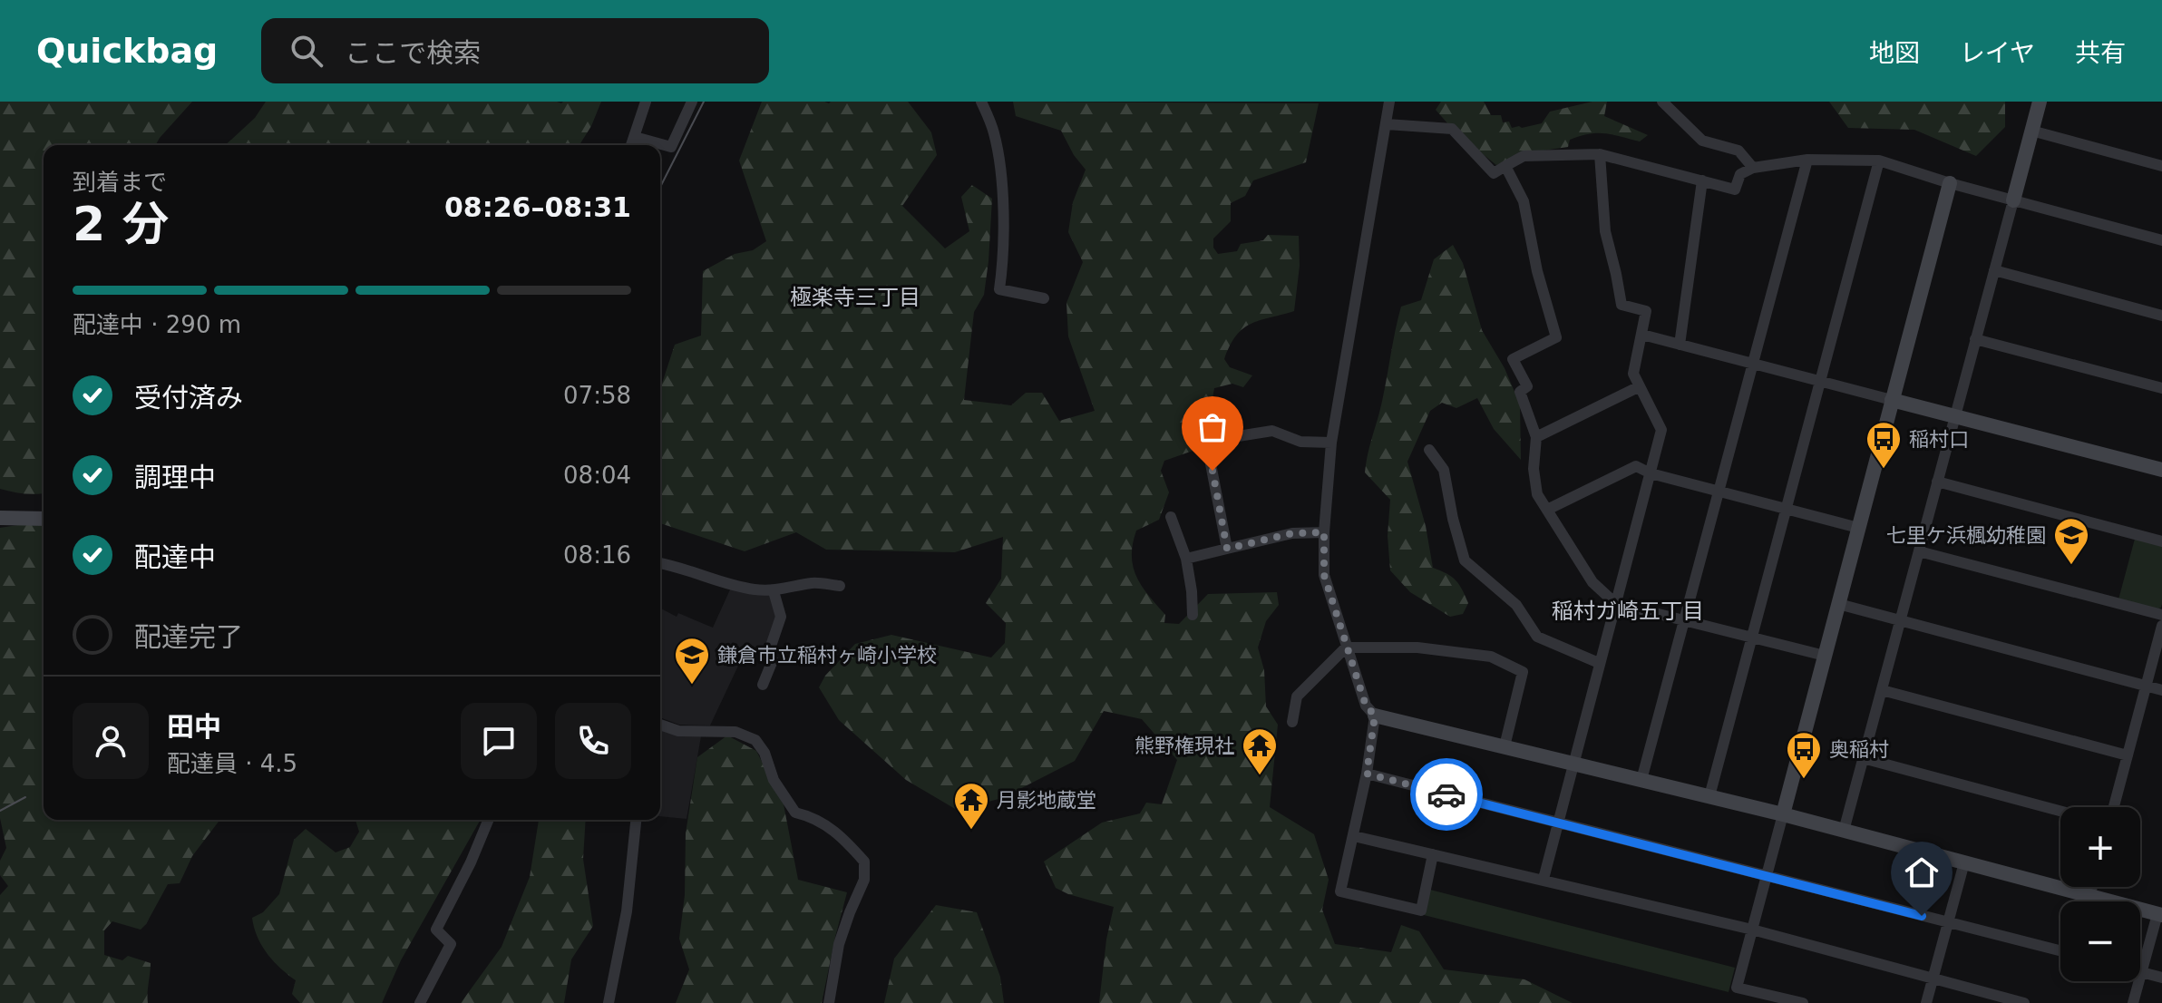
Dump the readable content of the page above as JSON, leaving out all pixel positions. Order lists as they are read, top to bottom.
{
  "districts": ["極楽寺三丁目", "稲村ガ崎五丁目"],
  "places": {
    "bus stop": ["稲村口", "奥稲村"],
    "school or university": ["七里ケ浜楓幼稚園", "鎌倉市立稲村ヶ崎小学校"],
    "temple": ["熊野権現社", "月影地蔵堂"]
  },
  "page": {
    "header": "Quickbag",
    "search": "ここで検索",
    "nav": ["地図", "レイヤ", "共有"],
    "heading": ["2 分", "到着まで", "08:26–08:31"],
    "panel": ["田中", "配達員 · 4.5"],
    "bar": "配達中 · 290 m",
    "list": [
      ["受付済み", "07:58"],
      ["調理中", "08:04"],
      ["配達中", "08:16"],
      "配達完了"
    ],
    "map_buttons": ["+", "−"]
  }
}
